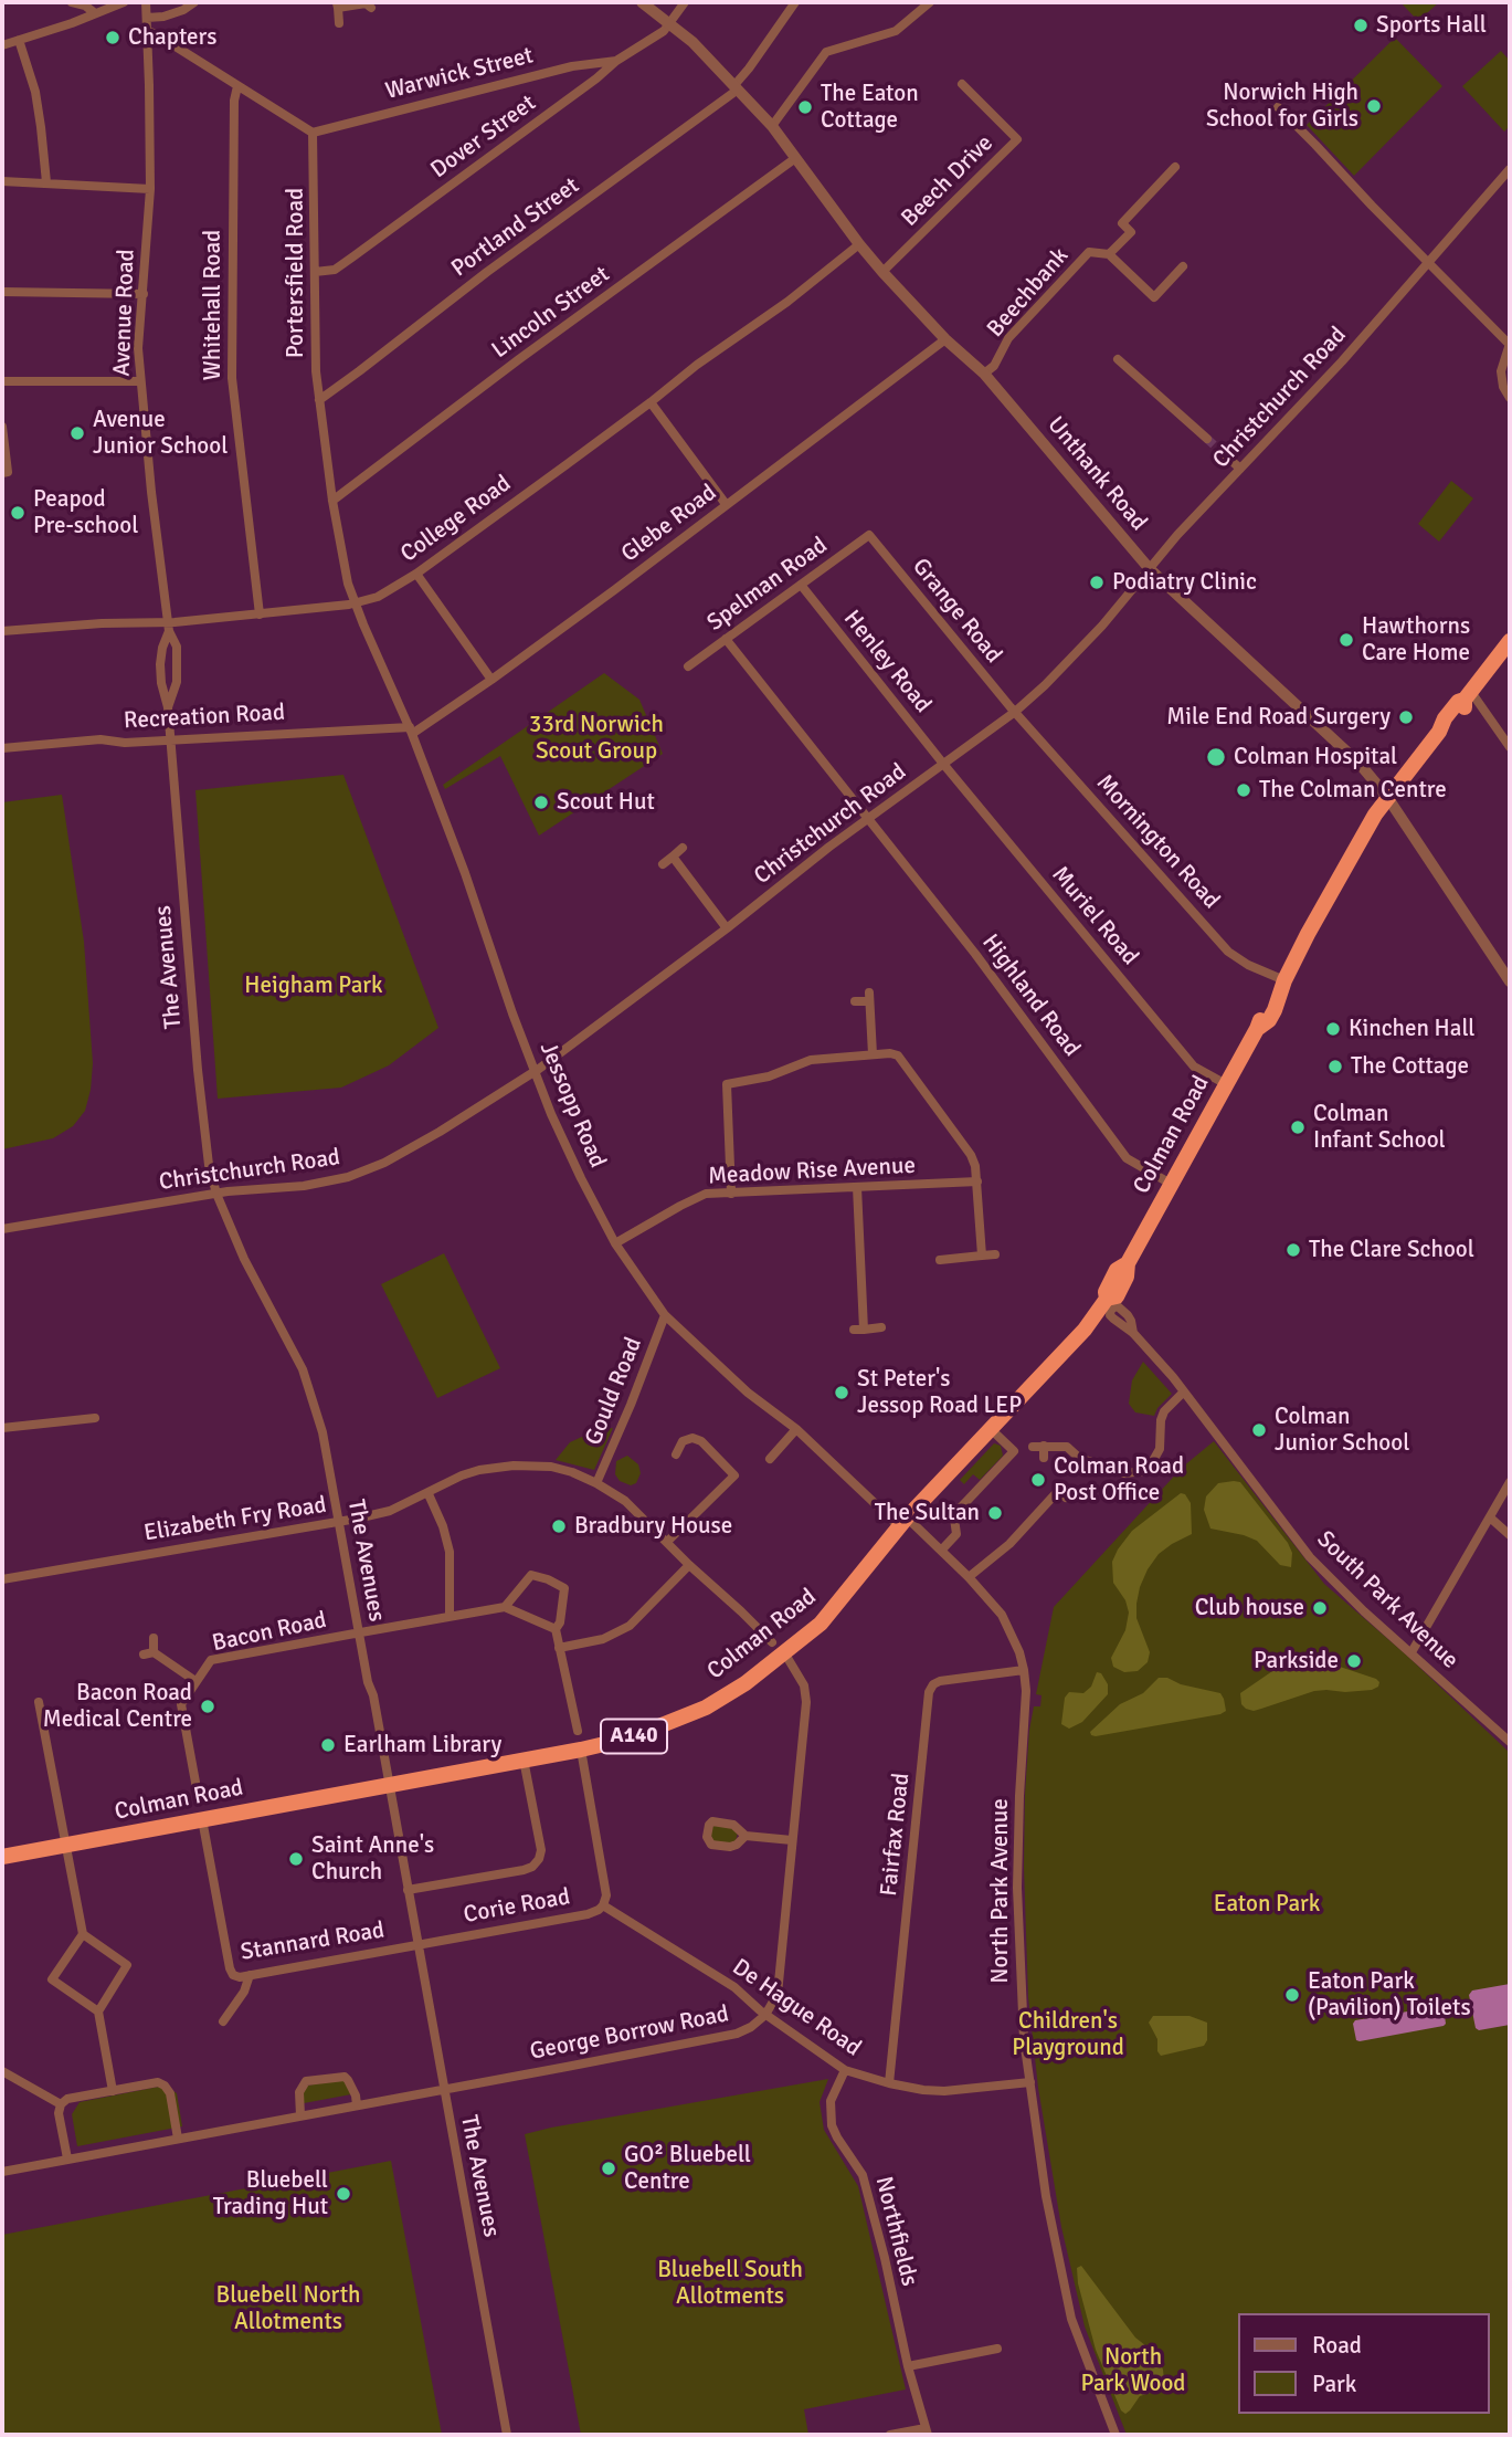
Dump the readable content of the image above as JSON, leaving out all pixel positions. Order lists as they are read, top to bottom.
{
  "streets": {
    "highway": ["Colman Road", "A140"],
    "street": [
      "Warwick Street",
      "Dover Street",
      "Beech Drive",
      "Portland Street",
      "Portersfield Road",
      "Beechbank",
      "Whitehall Road",
      "Avenue Road",
      "Lincoln Street",
      "Christchurch Road",
      "Unthank Road",
      "College Road",
      "Glebe Road",
      "Spelman Road",
      "Grange Road",
      "Henley Road",
      "Recreation Road",
      "Mornington Road",
      "Muriel Road",
      "The Avenues",
      "Highland Road",
      "Jessopp Road",
      "Meadow Rise Avenue",
      "Gould Road",
      "Elizabeth Fry Road",
      "South Park Avenue",
      "Bacon Road",
      "Fairfax Road",
      "North Park Avenue",
      "Corie Road",
      "Stannard Road",
      "De Hague Road",
      "George Borrow Road",
      "Northfields"
    ]
  },
  "crossings": [
    ["Warwick Street", "Dover Street"],
    ["Warwick Street", "Portersfield Road"],
    ["Dover Street", "Portersfield Road"],
    ["Dover Street", "Unthank Road"],
    ["Beech Drive", "Unthank Road"],
    ["Portland Street", "Portersfield Road"],
    ["Portland Street", "Unthank Road"],
    ["Portersfield Road", "Lincoln Street"],
    ["Portersfield Road", "College Road"],
    ["Portersfield Road", "Jessopp Road"],
    ["Beechbank", "Unthank Road"],
    ["Whitehall Road", "College Road"],
    ["Avenue Road", "College Road"],
    ["Avenue Road", "The Avenues"],
    ["Lincoln Street", "Unthank Road"],
    ["Christchurch Road", "Unthank Road"],
    ["Christchurch Road", "Grange Road"],
    ["Christchurch Road", "Henley Road"],
    ["Christchurch Road", "Mornington Road"],
    ["Christchurch Road", "Muriel Road"],
    ["Christchurch Road", "The Avenues"],
    ["Christchurch Road", "Highland Road"],
    ["Christchurch Road", "Jessopp Road"],
    ["Unthank Road", "College Road"],
    ["Unthank Road", "Glebe Road"],
    ["Unthank Road", "Colman Road"],
    ["Unthank Road", "A140"],
    ["College Road", "The Avenues"],
    ["College Road", "Jessopp Road"],
    ["Glebe Road", "Recreation Road"],
    ["Glebe Road", "Jessopp Road"],
    ["Spelman Road", "Grange Road"],
    ["Spelman Road", "Henley Road"],
    ["Spelman Road", "Highland Road"],
    ["Grange Road", "Mornington Road"],
    ["Henley Road", "Muriel Road"],
    ["Recreation Road", "The Avenues"],
    ["Recreation Road", "Jessopp Road"],
    ["Mornington Road", "Colman Road"],
    ["Muriel Road", "Colman Road"],
    ["The Avenues", "Colman Road"],
    ["The Avenues", "Elizabeth Fry Road"],
    ["The Avenues", "Bacon Road"],
    ["The Avenues", "Corie Road"],
    ["The Avenues", "Stannard Road"],
    ["The Avenues", "George Borrow Road"],
    ["Highland Road", "Colman Road"],
    ["Jessopp Road", "Colman Road"],
    ["Jessopp Road", "Meadow Rise Avenue"],
    ["Jessopp Road", "Gould Road"],
    ["Jessopp Road", "North Park Avenue"],
    ["Colman Road", "Elizabeth Fry Road"],
    ["Colman Road", "South Park Avenue"],
    ["Colman Road", "A140"],
    ["Colman Road", "North Park Avenue"],
    ["Colman Road", "Corie Road"],
    ["Colman Road", "Stannard Road"],
    ["Gould Road", "Elizabeth Fry Road"],
    ["Fairfax Road", "North Park Avenue"],
    ["Fairfax Road", "De Hague Road"],
    ["North Park Avenue", "De Hague Road"],
    ["Corie Road", "Stannard Road"],
    ["Corie Road", "De Hague Road"],
    ["De Hague Road", "George Borrow Road"],
    ["De Hague Road", "Northfields"]
  ],
  "parks": [
    "33rd Norwich Scout Group",
    "Heigham Park",
    "Eaton Park",
    "Children's Playground",
    "Bluebell South Allotments",
    "Bluebell North Allotments",
    "North Park Wood"
  ],
  "places": [
    "Sports Hall",
    "Chapters",
    "Norwich High School for Girls",
    "The Eaton Cottage",
    "Avenue Junior School",
    "Peapod Pre-school",
    "Podiatry Clinic",
    "Hawthorns Care Home",
    "Mile End Road Surgery",
    "Colman Hospital",
    "The Colman Centre",
    "Scout Hut",
    "Kinchen Hall",
    "The Cottage",
    "Colman Infant School",
    "The Clare School",
    "St Peter's Jessop Road LEP",
    "Colman Junior School",
    "Colman Road Post Office",
    "The Sultan",
    "Bradbury House",
    "Club house",
    "Parkside",
    "Bacon Road Medical Centre",
    "Earlham Library",
    "Saint Anne's Church",
    "Eaton Park (Pavilion) Toilets",
    "GO² Bluebell Centre",
    "Bluebell Trading Hut"
  ],
  "legend": ["Road", "Park"]
}
